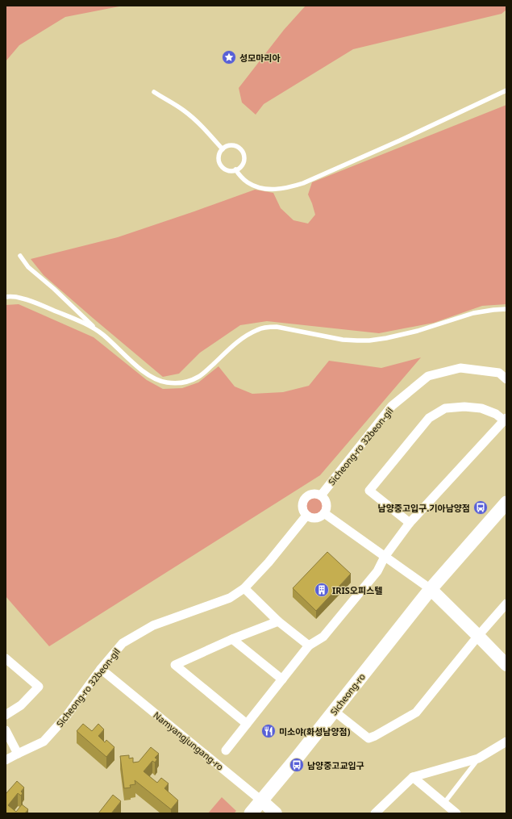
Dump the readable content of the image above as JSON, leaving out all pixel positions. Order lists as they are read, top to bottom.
{
  "streets": {
    "main road": ["Sicheong-ro"],
    "street": ["Sicheong-ro 32beon-gil", "Namyangjungang-ro"]
  },
  "crossings": [
    ["Sicheong-ro 32beon-gil", "Namyangjungang-ro"],
    ["Sicheong-ro", "Namyangjungang-ro"]
  ],
  "places": {
    "place": ["성모마리아"],
    "bus stop": ["남양중고입구.기아남양점", "남양중고교입구"],
    "building": ["IRIS오피스텔"],
    "restaurant": ["미소야(화성남양점)"]
  }
}
